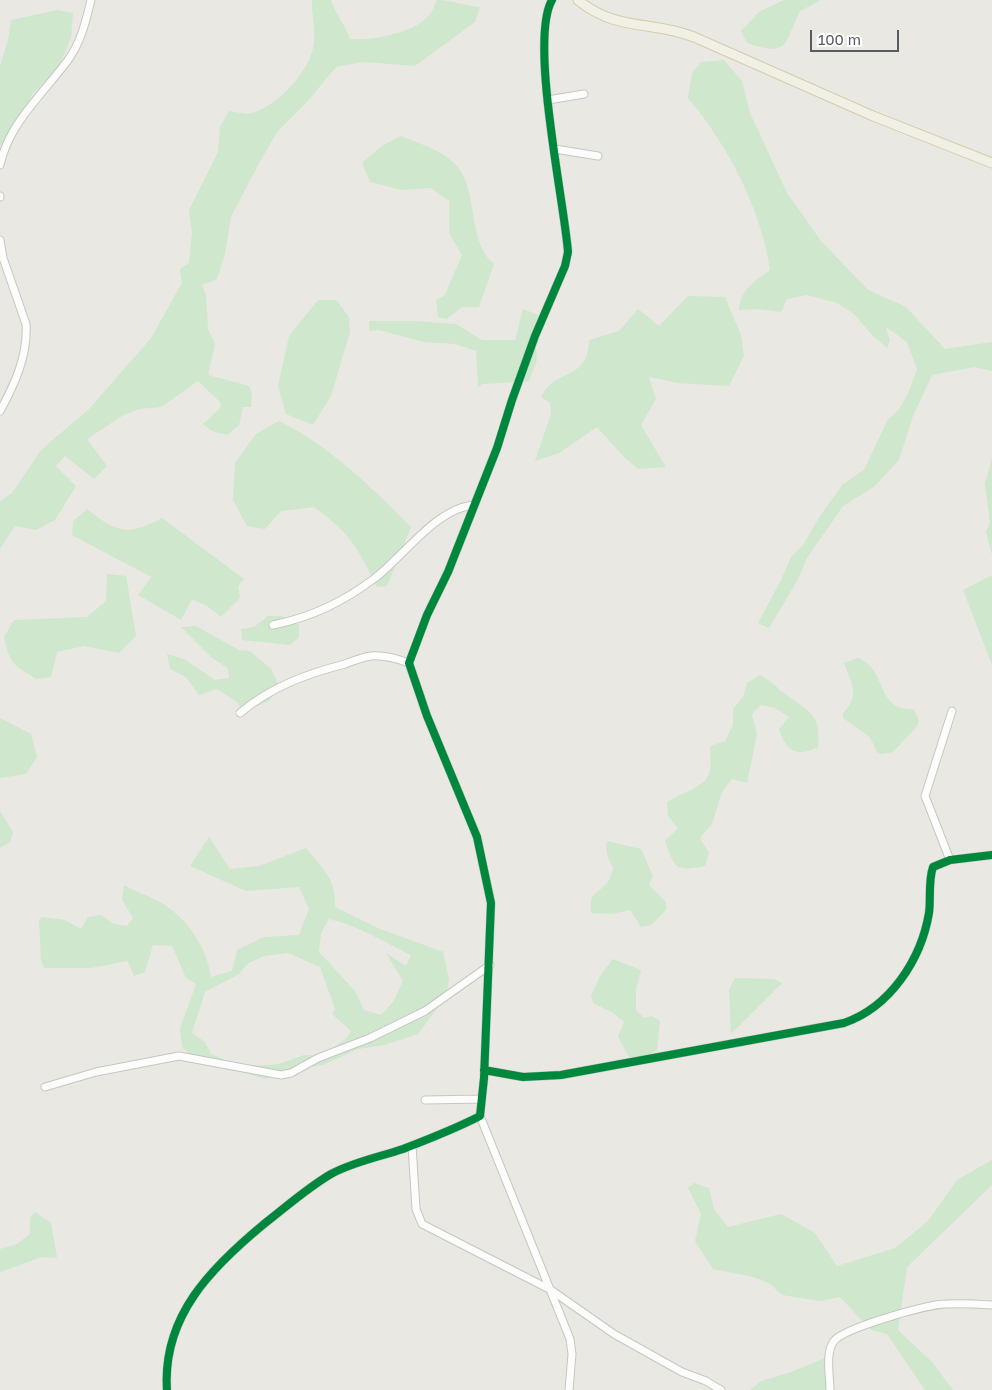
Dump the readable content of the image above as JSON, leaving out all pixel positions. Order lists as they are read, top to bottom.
{
  "scale_bar": "100 m"
}
